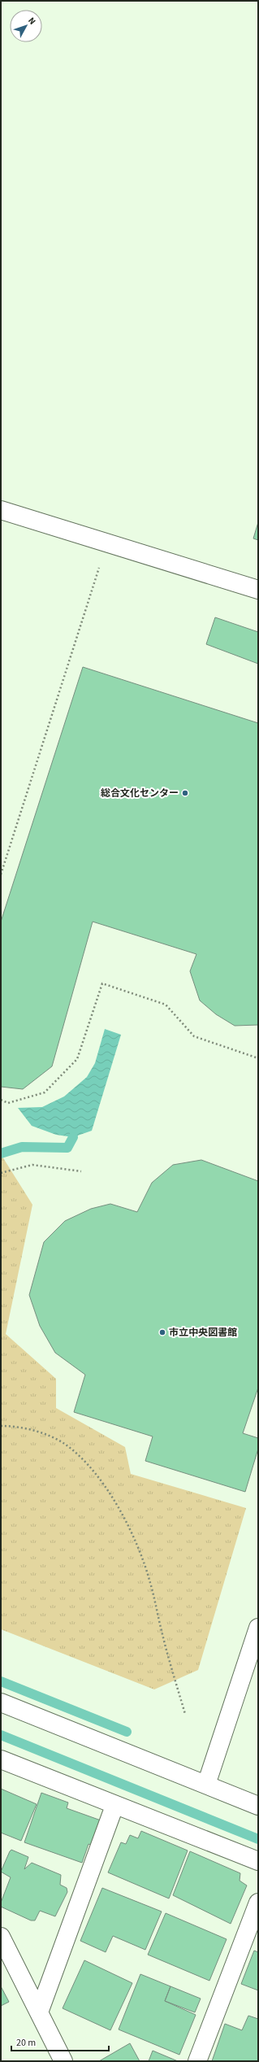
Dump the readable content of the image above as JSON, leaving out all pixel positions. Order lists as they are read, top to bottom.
{
  "places": ["総合文化センター", "市立中央図書館"],
  "scale_bar": "20 m",
  "north": "top right"
}
